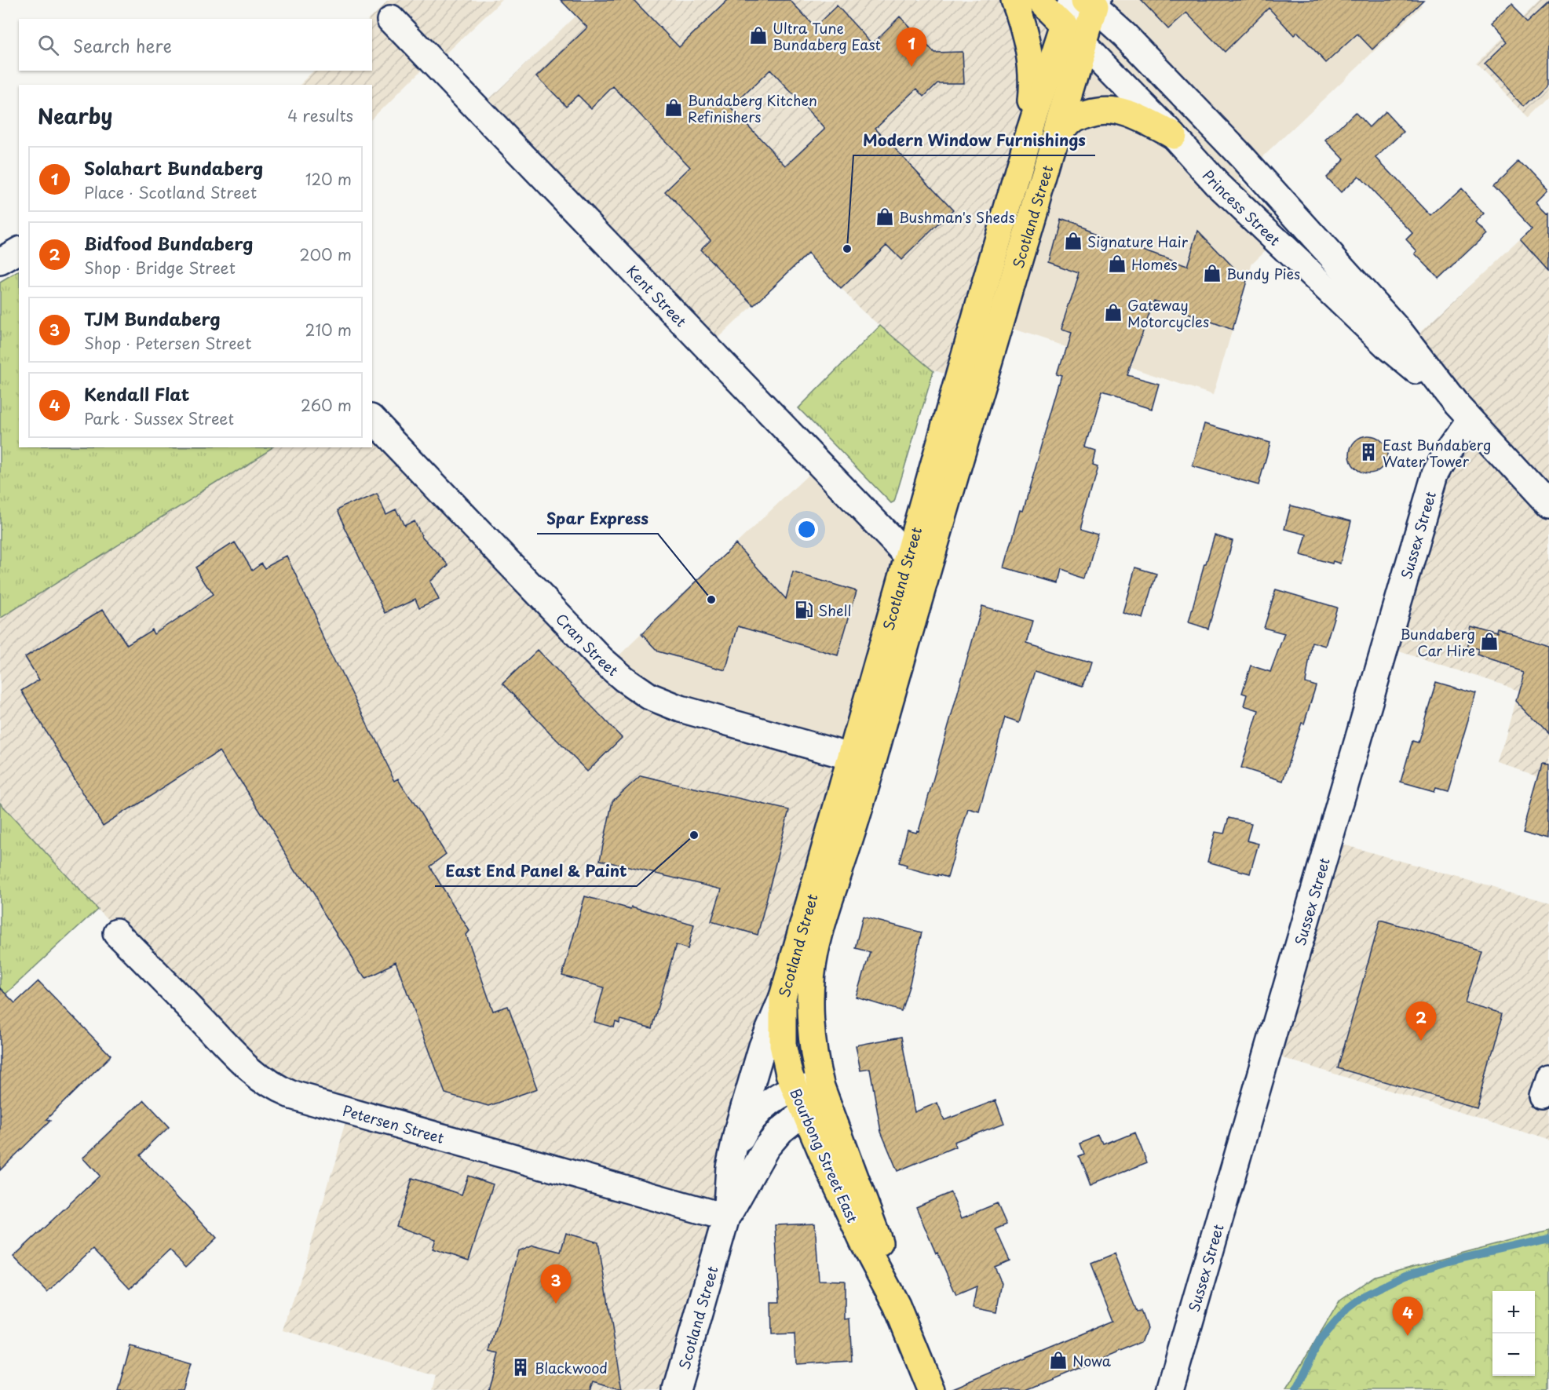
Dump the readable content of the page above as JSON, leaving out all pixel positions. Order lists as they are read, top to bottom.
{
  "streets": {
    "main road": ["Princess Street", "Scotland Street", "Bourbong Street East"],
    "street": [
      "Kent Street",
      "Sussex Street",
      "Cran Street",
      "Petersen Street"
    ]
  },
  "crossings": [
    ["Princess Street", "Scotland Street"],
    ["Princess Street", "Sussex Street"],
    ["Scotland Street", "Kent Street"],
    ["Scotland Street", "Cran Street"],
    ["Scotland Street", "Petersen Street"],
    ["Scotland Street", "Bourbong Street East"]
  ],
  "places": {
    "shop": [
      "Ultra Tune Bundaberg East",
      "Bundaberg Kitchen Refinishers",
      "Bushman's Sheds",
      "Signature Hair",
      "Homes",
      "Bundy Pies",
      "Gateway Motorcycles",
      "Bundaberg Car Hire",
      "Nowa"
    ],
    "other": ["Modern Window Furnishings", "Spar Express", "East End Panel & Paint"],
    "building": ["East Bundaberg Water Tower", "Blackwood"],
    "fuel station": ["Shell"]
  },
  "page": {
    "search": "Search here",
    "pins": [
      "1",
      "2",
      "3",
      "4"
    ],
    "heading": ["Nearby", "4 results"],
    "list": [
      {
        "mark": "1",
        "name": "Solahart Bundaberg",
        "note": "Place · Scotland Street",
        "value": "120 m"
      },
      {
        "mark": "2",
        "name": "Bidfood Bundaberg",
        "note": "Shop · Bridge Street",
        "value": "200 m"
      },
      {
        "mark": "3",
        "name": "TJM Bundaberg",
        "note": "Shop · Petersen Street",
        "value": "210 m"
      },
      {
        "mark": "4",
        "name": "Kendall Flat",
        "note": "Park · Sussex Street",
        "value": "260 m"
      }
    ],
    "map_buttons": ["+", "−"]
  }
}
